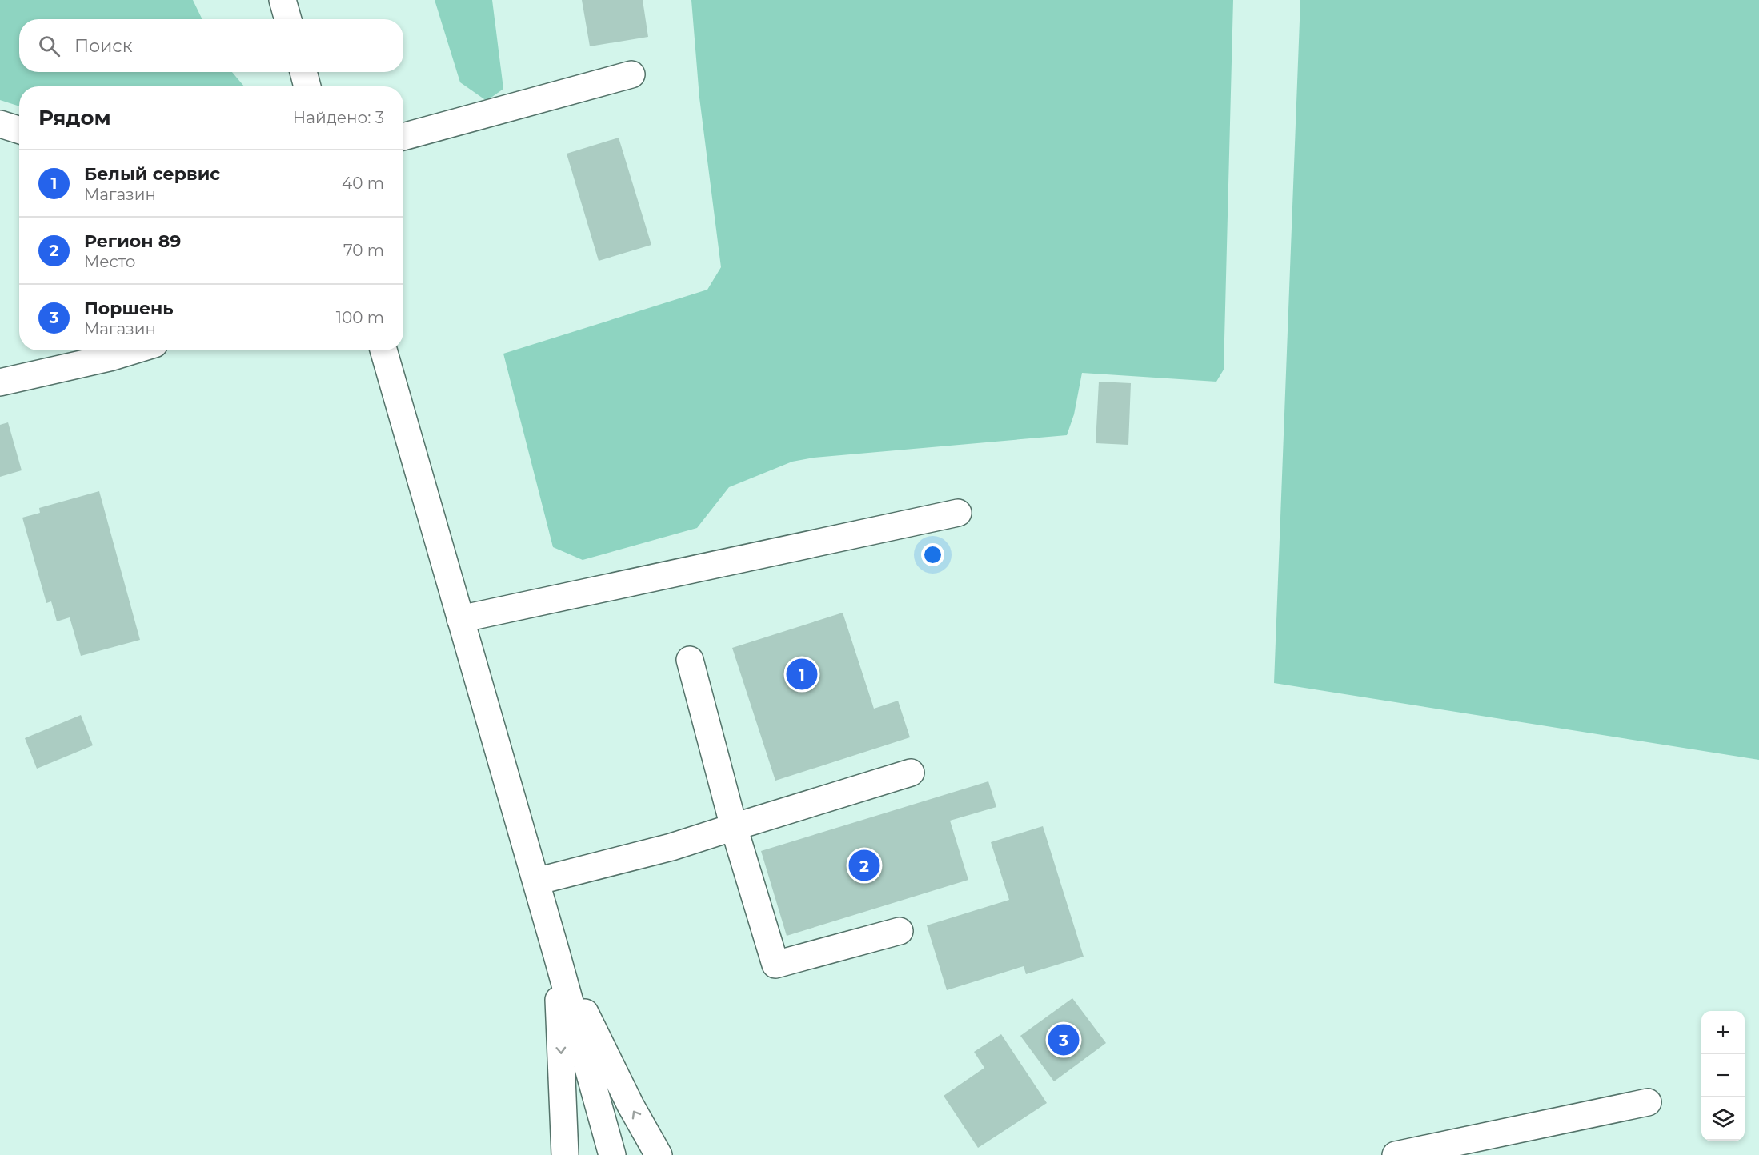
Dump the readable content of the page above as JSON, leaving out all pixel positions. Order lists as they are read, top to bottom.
{
  "page": {
    "search": "Поиск",
    "heading": ["Рядом", "Найдено: 3"],
    "list": [
      {
        "mark": "1",
        "name": "Белый сервис",
        "note": "Магазин",
        "value": "40 m"
      },
      {
        "mark": "2",
        "name": "Регион 89",
        "note": "Место",
        "value": "70 m"
      },
      {
        "mark": "3",
        "name": "Поршень",
        "note": "Магазин",
        "value": "100 m"
      }
    ],
    "pins": ["1", "2", "3"],
    "map_buttons": ["+", "−"]
  }
}
